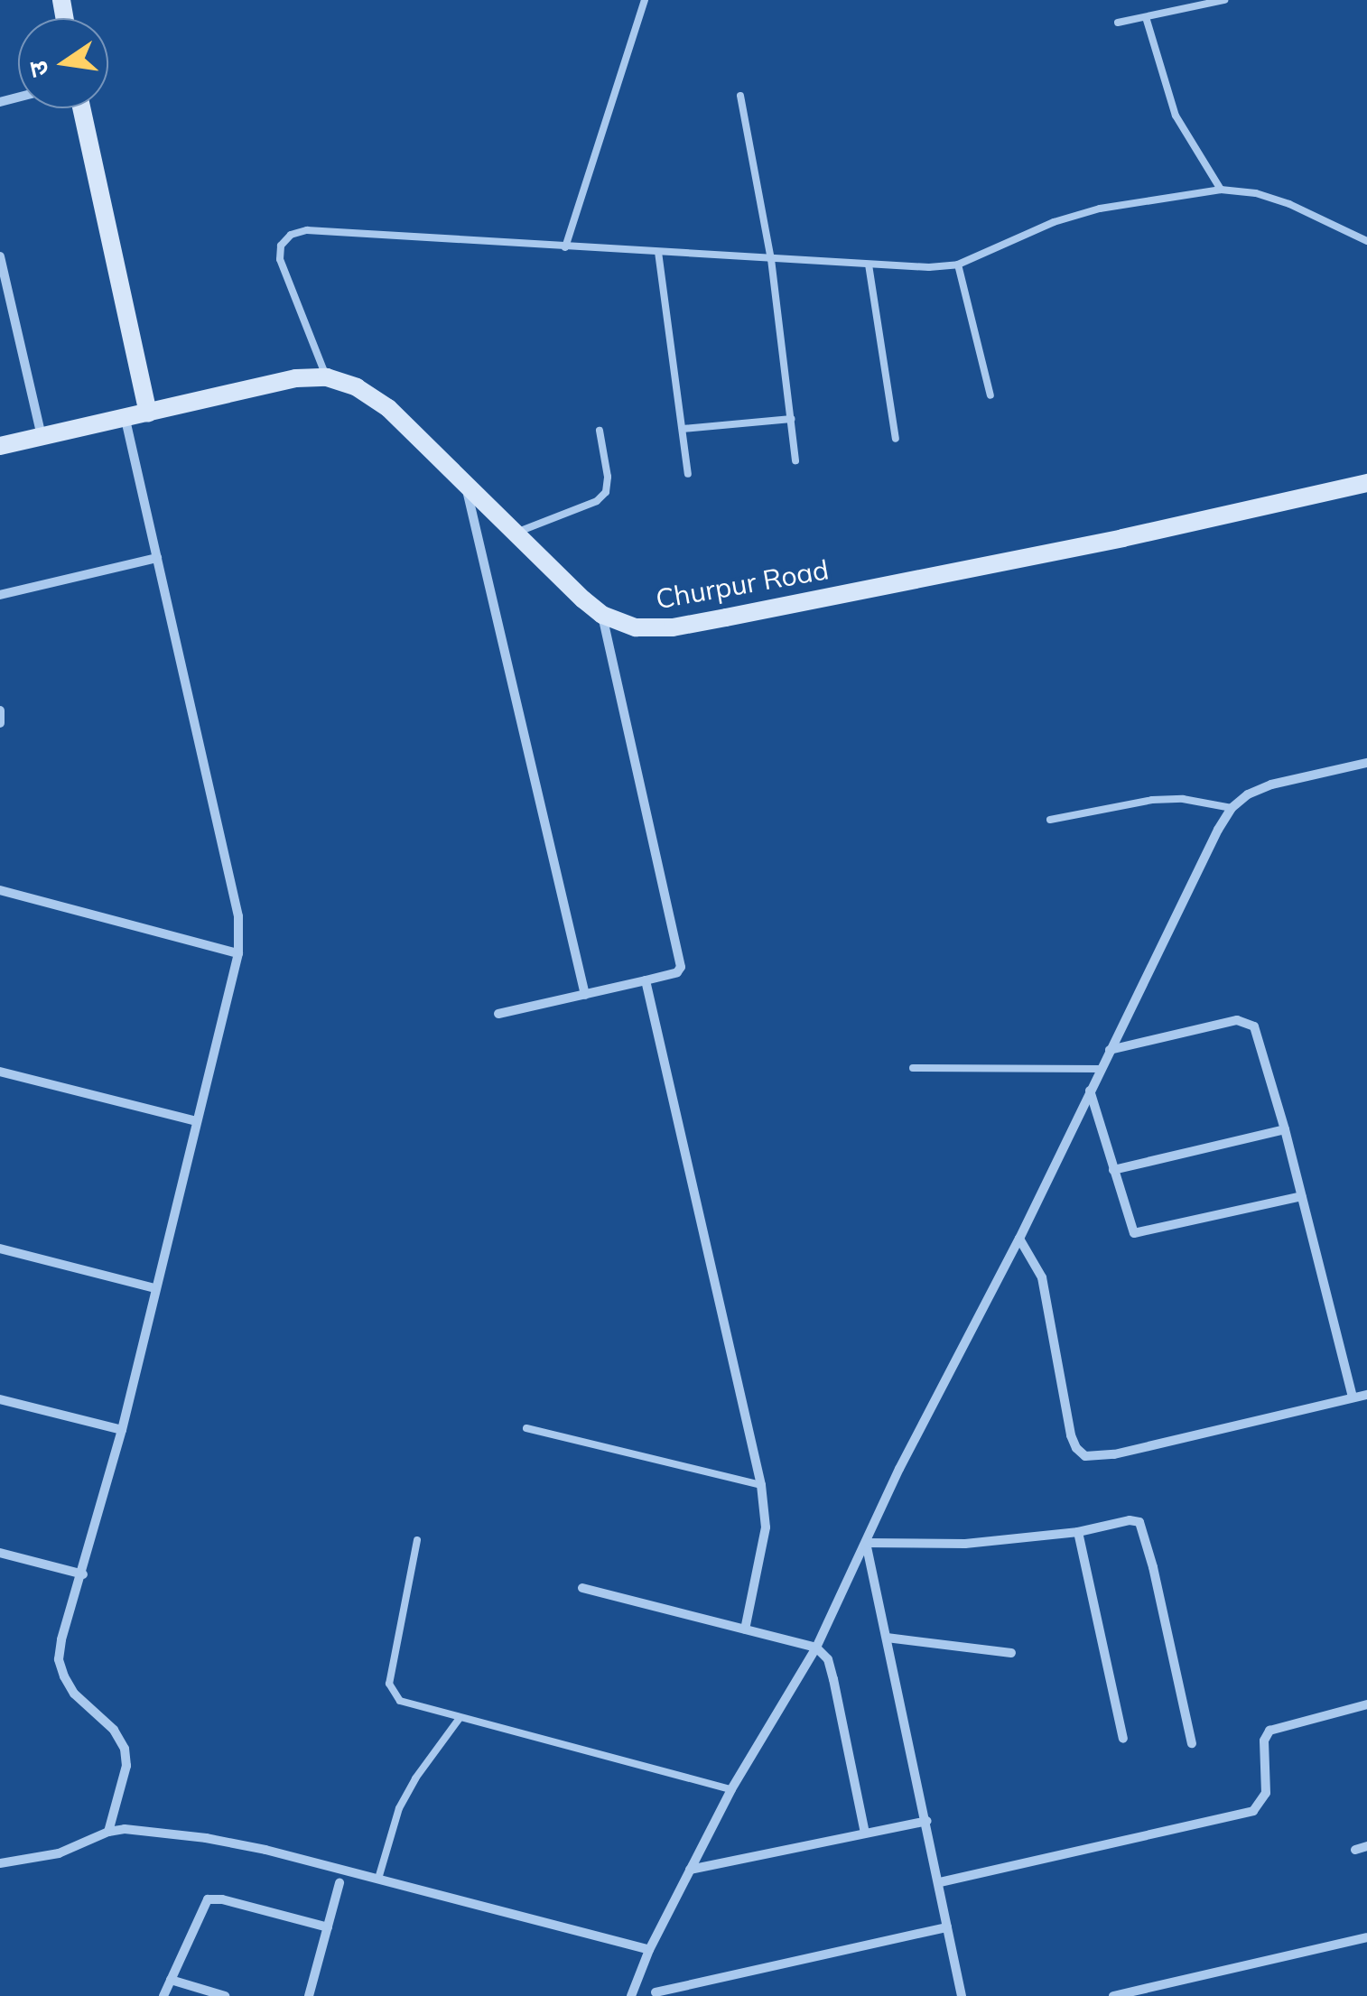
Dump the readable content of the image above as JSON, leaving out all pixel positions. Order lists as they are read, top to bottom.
{
  "streets": {
    "street": ["Churpur Road"]
  },
  "north": "left"
}
